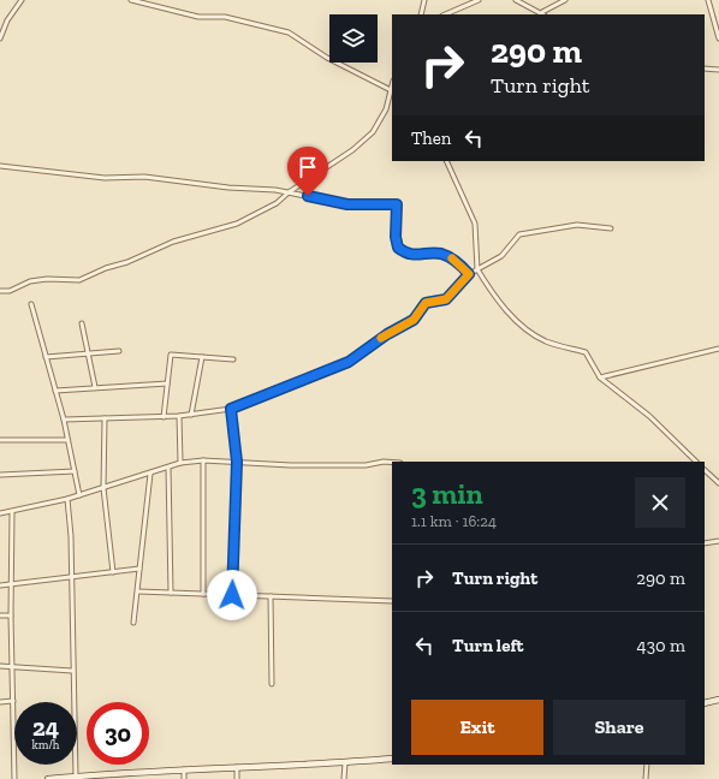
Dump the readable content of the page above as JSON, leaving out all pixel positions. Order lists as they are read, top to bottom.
{
  "page": {
    "turn": ["290 m", "Turn right"],
    "then": "Then",
    "heading": ["3 min", "1.1 km · 16:24"],
    "list": [
      {
        "name": "Turn right",
        "value": "290 m"
      },
      {
        "name": "Turn left",
        "value": "430 m"
      }
    ],
    "buttons": ["Exit", "Share"],
    "speed": "24 km/h",
    "limit": "30"
  }
}
